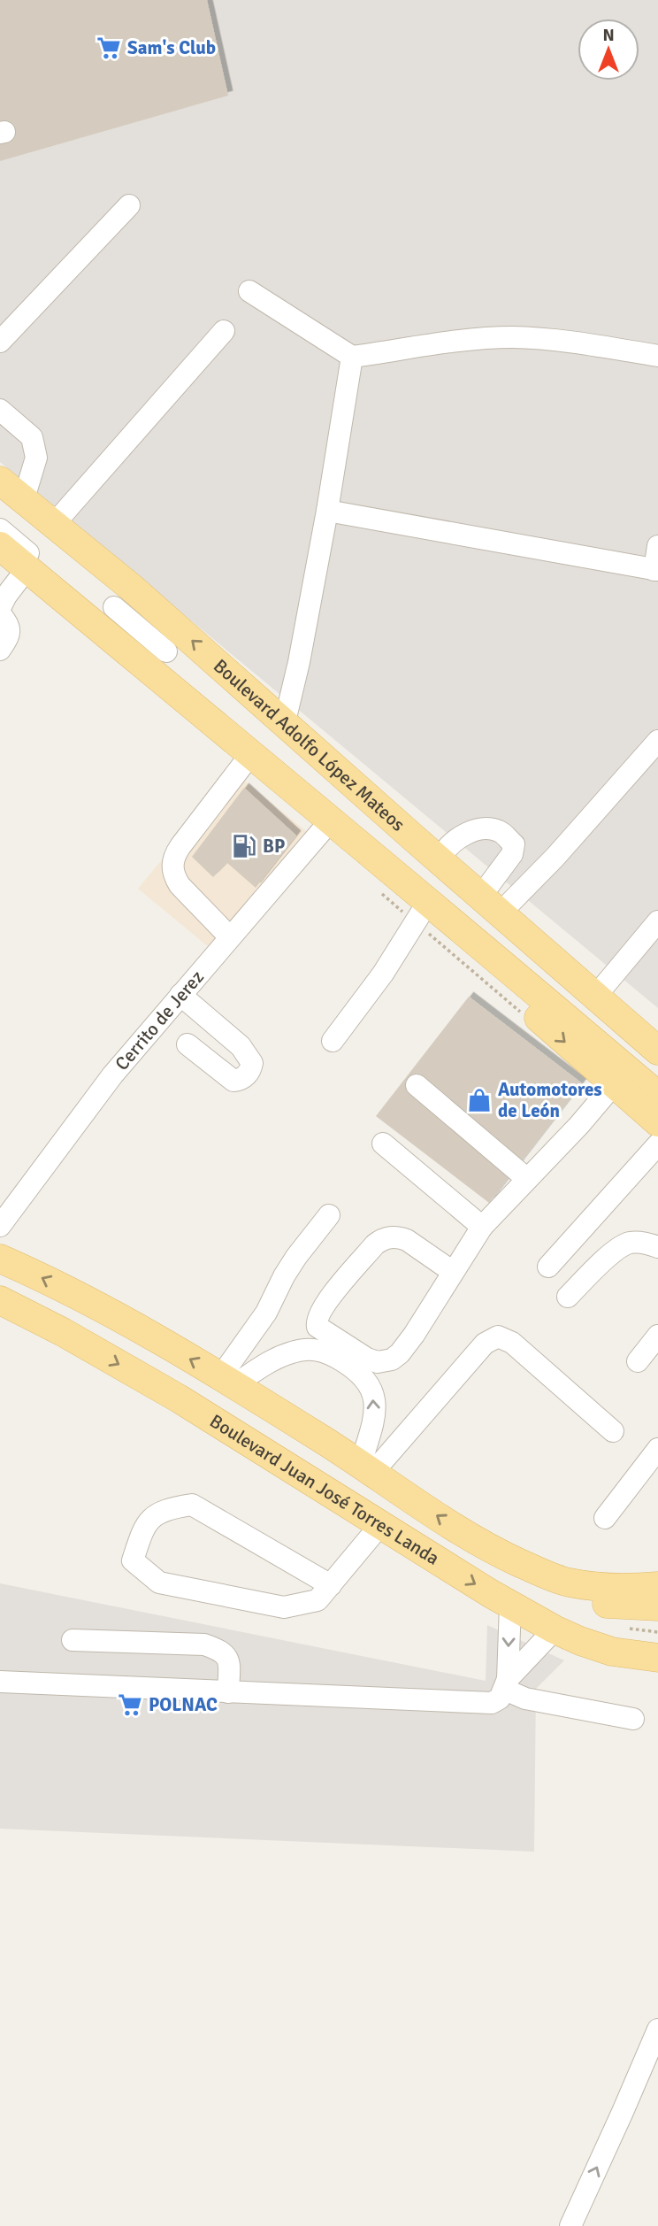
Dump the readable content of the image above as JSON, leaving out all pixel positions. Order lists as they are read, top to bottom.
{
  "streets": {
    "main road": ["Boulevard Adolfo López Mateos", "Boulevard Juan José Torres Landa"],
    "street": ["Cerrito de Jerez"]
  },
  "places": {
    "supermarket": ["Sam's Club", "POLNAC"],
    "fuel station": ["BP"],
    "shop": ["Automotores de León"]
  },
  "north": "top"
}
